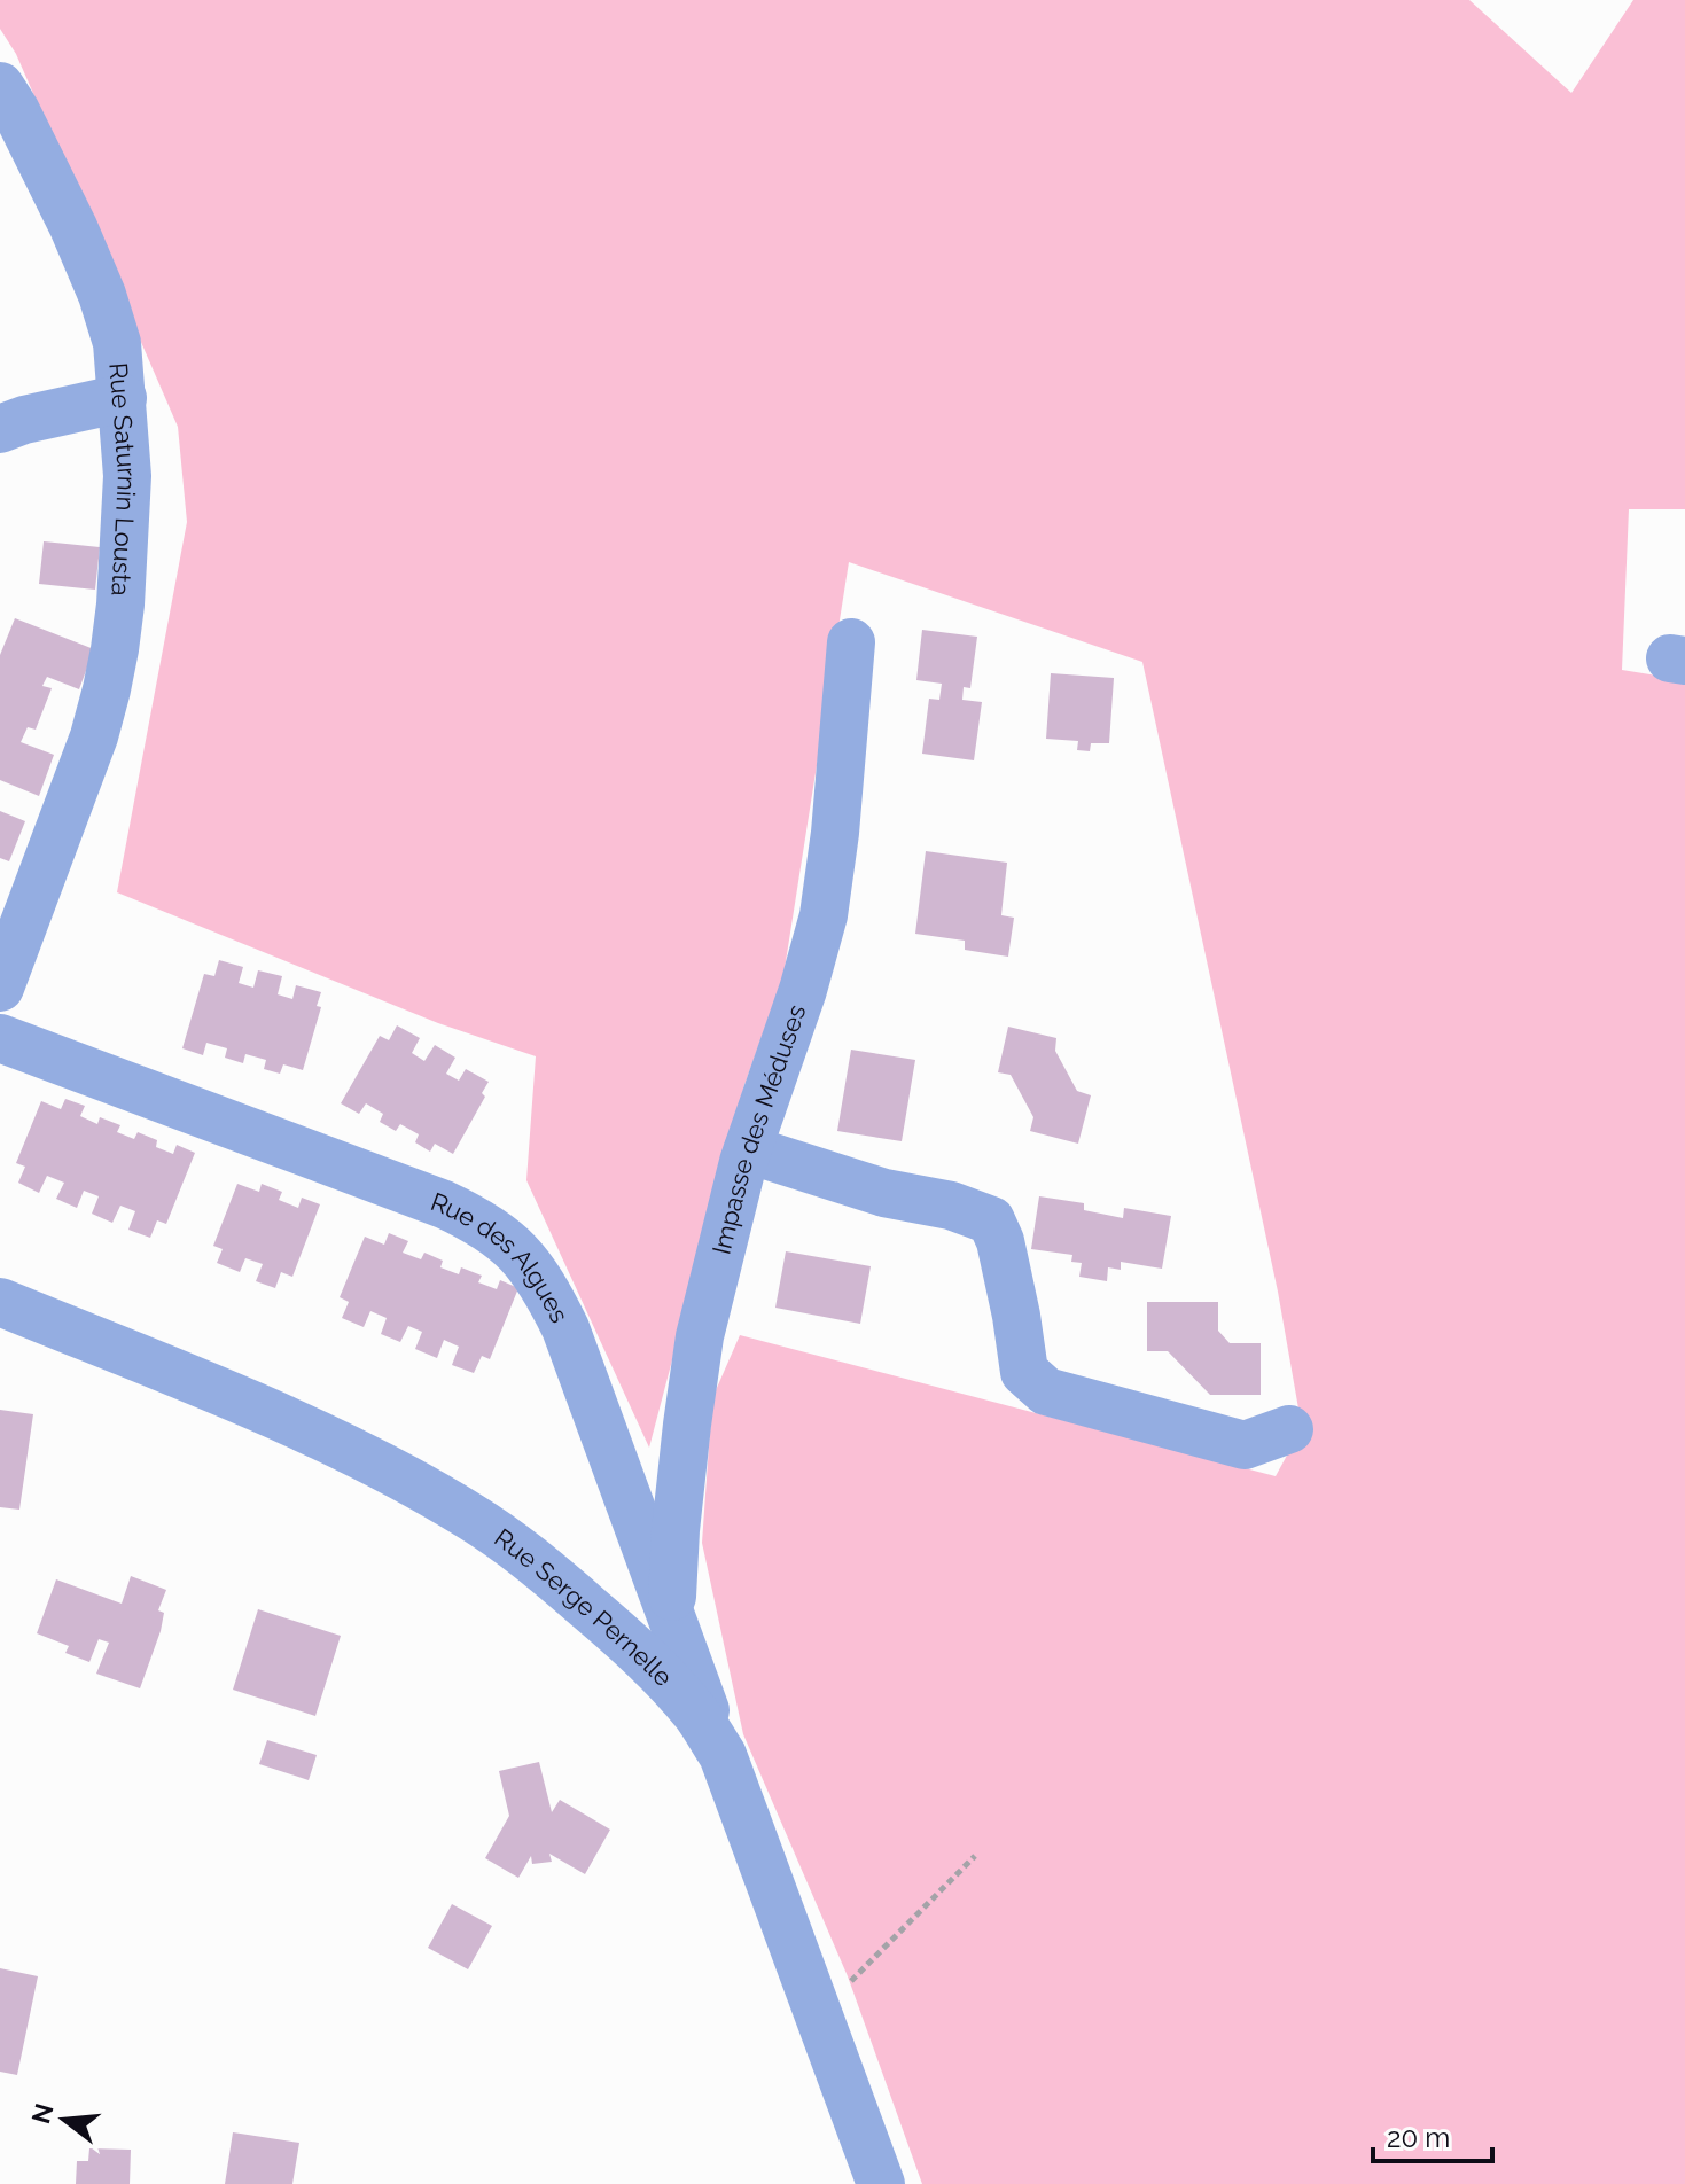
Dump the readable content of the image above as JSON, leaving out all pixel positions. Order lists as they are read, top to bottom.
{
  "streets": {
    "street": [
      "Rue Saturnin Lousta",
      "Impasse des Méduses",
      "Rue des Algues",
      "Rue Serge Pernelle"
    ]
  },
  "crossings": [
    ["Impasse des Méduses", "Rue des Algues"],
    ["Rue des Algues", "Rue Serge Pernelle"]
  ],
  "scale_bar": "20 m",
  "north": "left"
}
